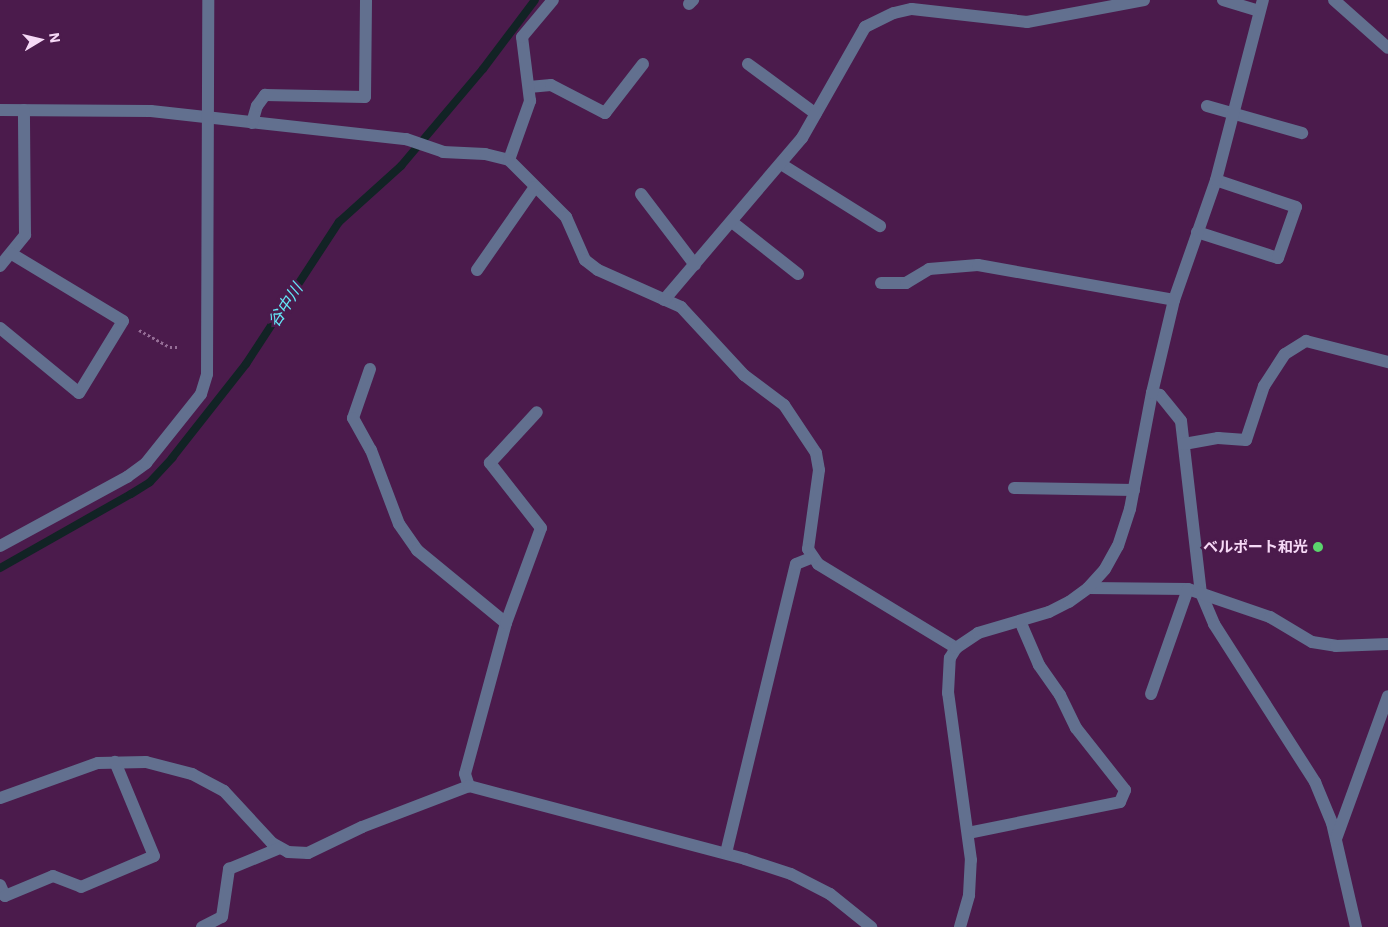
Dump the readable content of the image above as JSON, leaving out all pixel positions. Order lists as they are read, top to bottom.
{
  "water": ["谷中川"],
  "places": ["ベルポート和光"],
  "north": "right"
}
